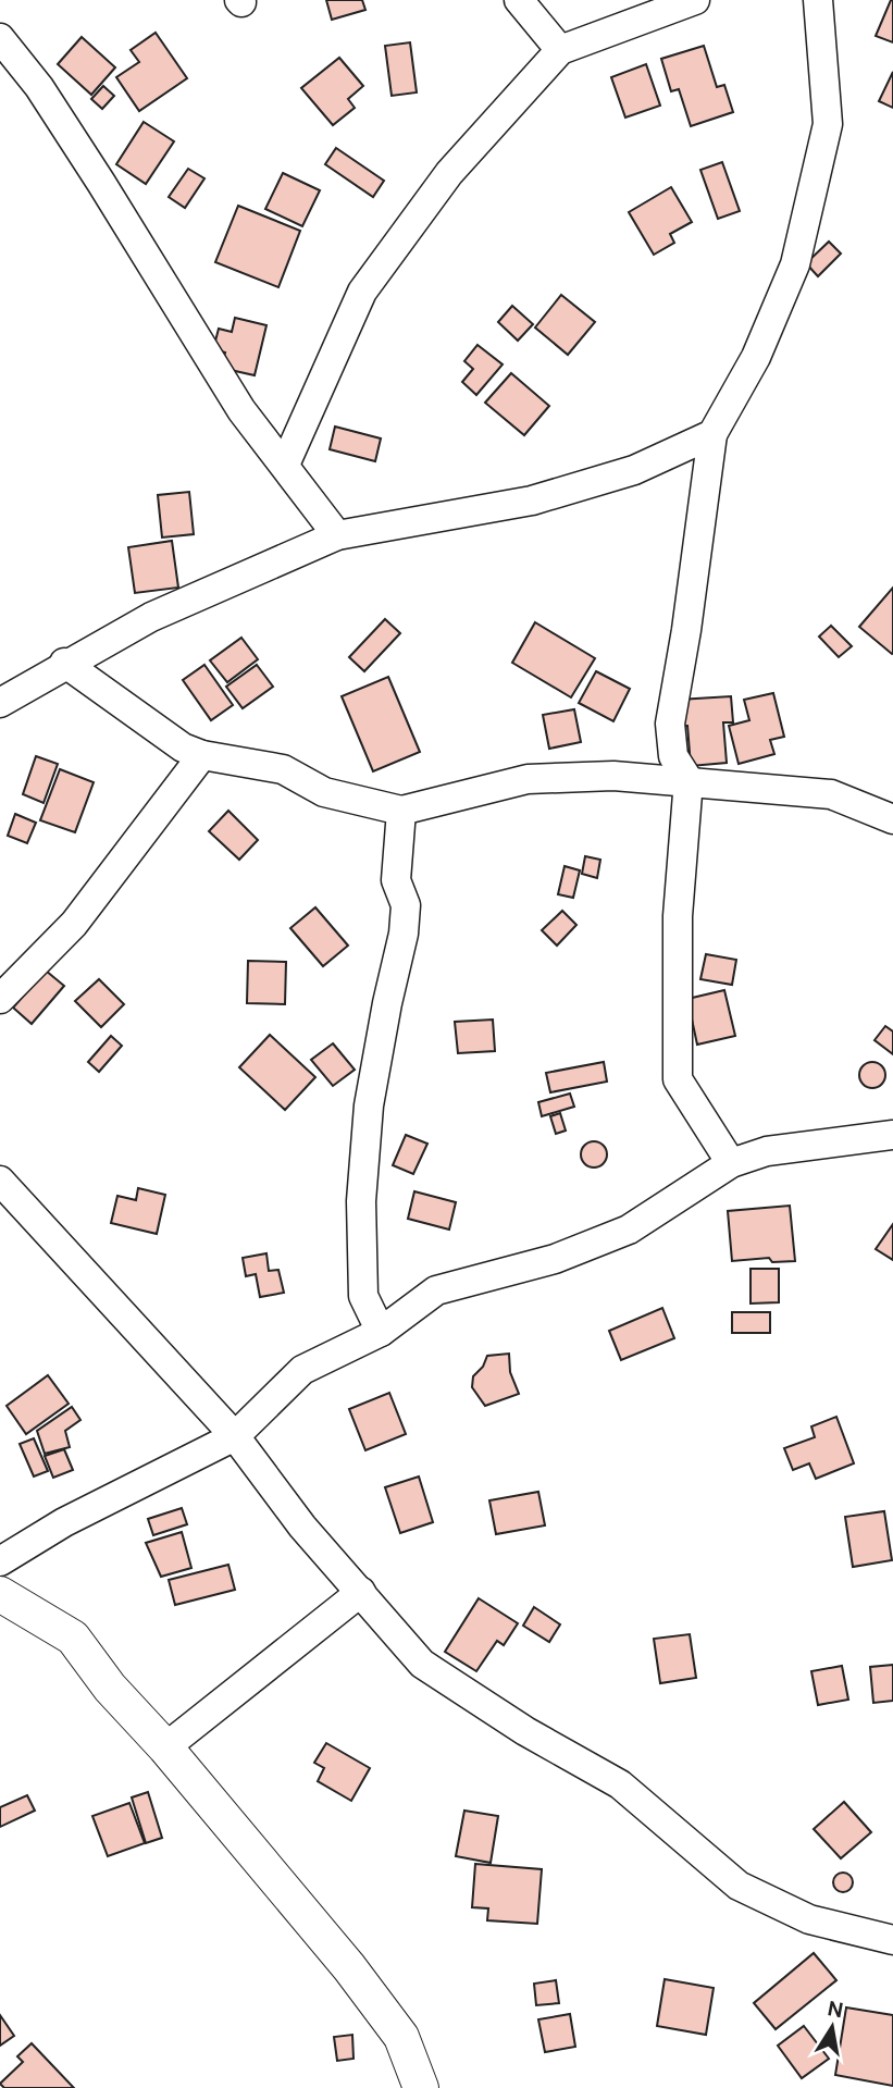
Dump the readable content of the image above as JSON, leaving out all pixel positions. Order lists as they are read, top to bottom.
{
  "north": "top"
}
